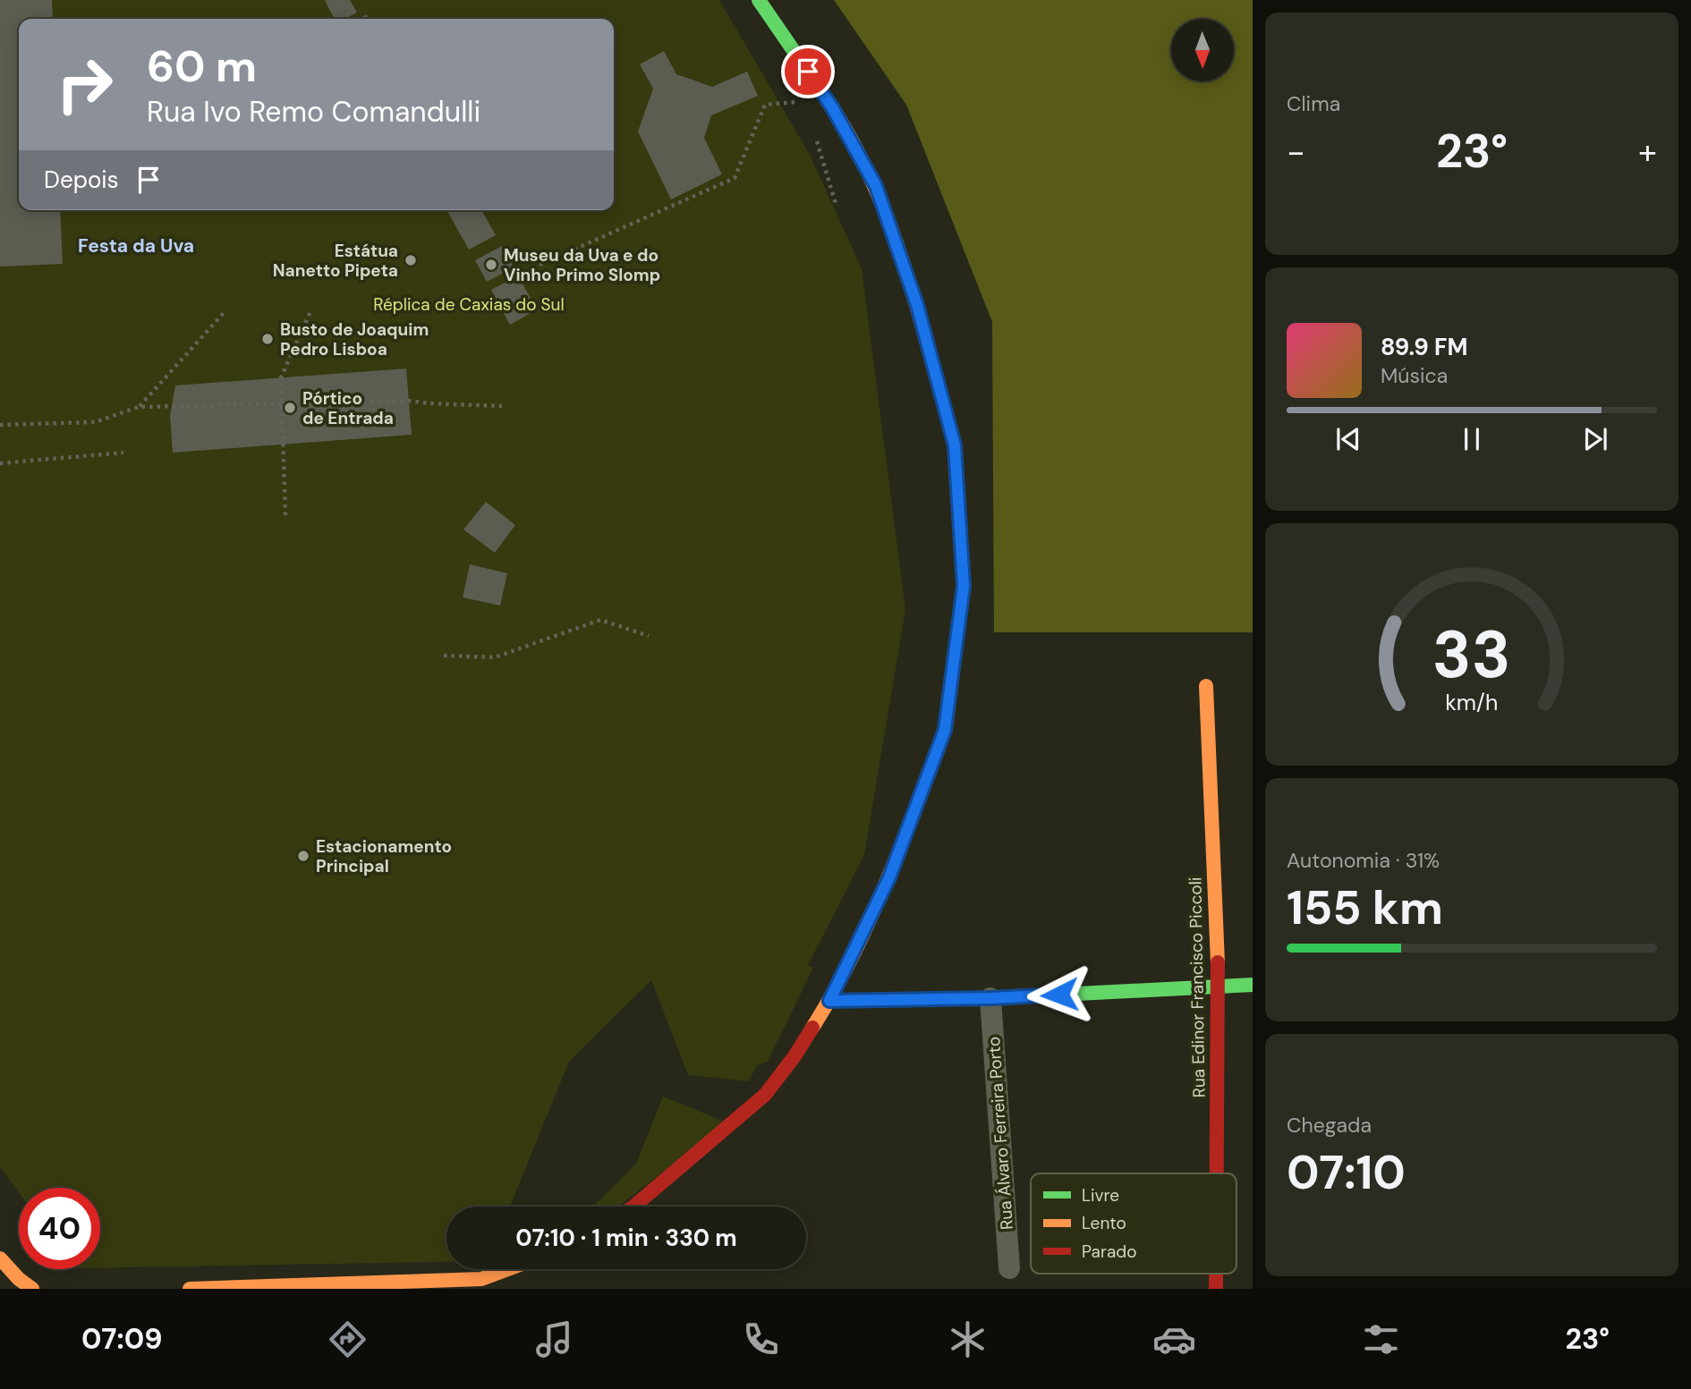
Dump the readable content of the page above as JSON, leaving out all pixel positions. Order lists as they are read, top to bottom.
{
  "streets": {
    "street": ["Rua Edinor Francisco Piccoli", "Rua Álvaro Ferreira Porto"]
  },
  "districts": ["Festa da Uva"],
  "parks": ["Réplica de Caxias do Sul"],
  "places": [
    "Estátua Nanetto Pipeta",
    "Museu da Uva e do Vinho Primo Slomp",
    "Busto de Joaquim Pedro Lisboa",
    "Pórtico de Entrada",
    "Estacionamento Principal"
  ],
  "legend": ["Livre", "Lento", "Parado"],
  "north": "bottom",
  "page": {
    "tile": [
      "Clima",
      ["Autonomia · 31%", "155 km"],
      ["Chegada", "07:10"]
    ],
    "turn": ["60 m", "Rua Ivo Remo Comandulli"],
    "heat": ["−", "23°", "+"],
    "then": "Depois",
    "song": ["89.9 FM", "Música"],
    "limit": "40",
    "trip": "07:10 · 1 min · 330 m",
    "tabs": ["07:09", "23°"],
    "gauge": ["33", "km/h"]
  }
}
